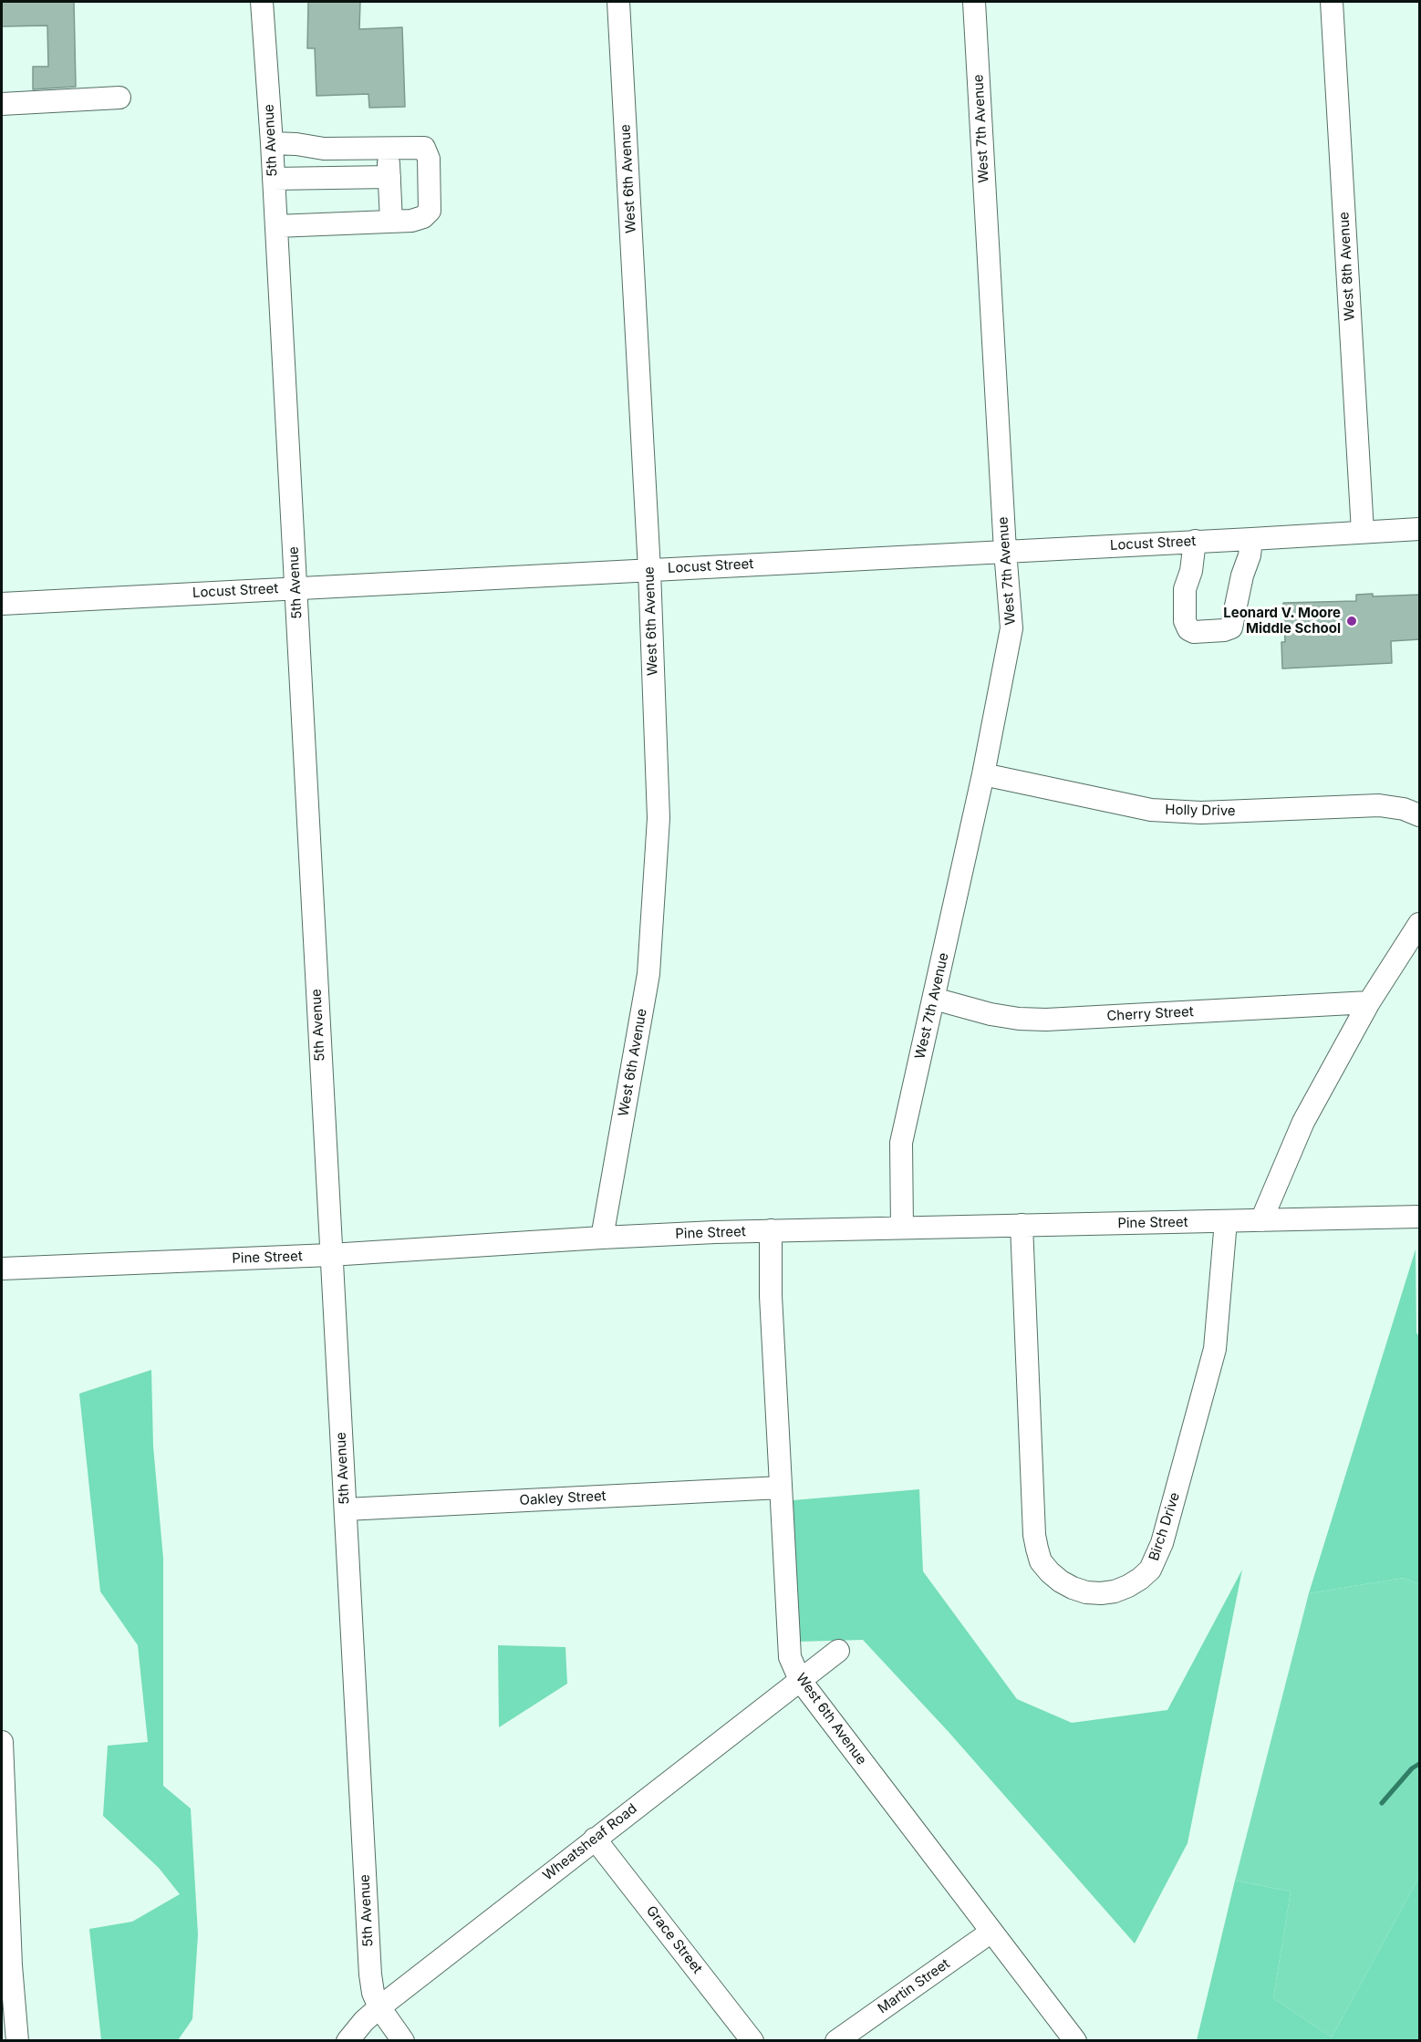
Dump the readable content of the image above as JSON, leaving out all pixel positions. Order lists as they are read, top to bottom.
{
  "streets": {
    "street": [
      "West 7th Avenue",
      "5th Avenue",
      "West 6th Avenue",
      "West 8th Avenue",
      "Locust Street",
      "Holly Drive",
      "Cherry Street",
      "Pine Street",
      "Oakley Street",
      "Birch Drive",
      "Wheatsheaf Road",
      "Grace Street",
      "Martin Street"
    ]
  },
  "crossings": [
    ["West 7th Avenue", "Locust Street"],
    ["West 7th Avenue", "Holly Drive"],
    ["West 7th Avenue", "Cherry Street"],
    ["West 7th Avenue", "Pine Street"],
    ["5th Avenue", "Locust Street"],
    ["5th Avenue", "Pine Street"],
    ["5th Avenue", "Oakley Street"],
    ["5th Avenue", "Wheatsheaf Road"],
    ["West 6th Avenue", "Locust Street"],
    ["West 6th Avenue", "Pine Street"],
    ["West 6th Avenue", "Oakley Street"],
    ["West 6th Avenue", "Wheatsheaf Road"],
    ["West 6th Avenue", "Martin Street"],
    ["West 8th Avenue", "Locust Street"],
    ["Pine Street", "Birch Drive"],
    ["Wheatsheaf Road", "Grace Street"]
  ],
  "places": ["Leonard V. Moore Middle School"]
}
